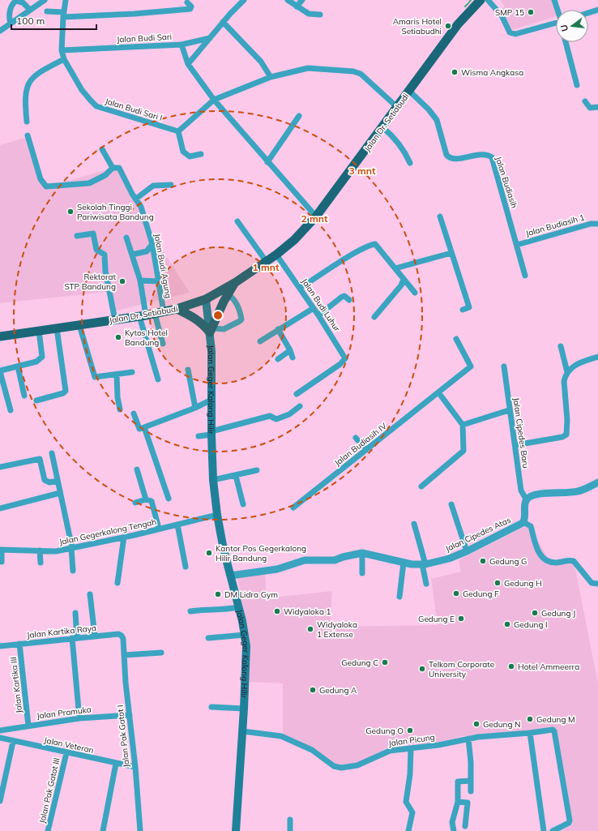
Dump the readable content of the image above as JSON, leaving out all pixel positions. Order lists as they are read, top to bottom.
{
  "streets": {
    "main road": ["Jalan Dr. Setiabudi", "Jalan Geger Kalong Hilir"],
    "street": [
      "Jalan Budi Sari",
      "Jalan Budi Sari I",
      "Jalan Budiasih",
      "Jalan Budiasih 1",
      "Jalan Budi Agung",
      "Jalan Budi Luhur",
      "Jalan Cipedes Baru",
      "Jalan Budiasih IV",
      "Jalan Gegerkalong Tengah",
      "Jalan Cipedes Atas",
      "Jalan Kartika Raya",
      "Jalan Kartika III",
      "Jalan Pramuka",
      "Jalan Pak Gatot I",
      "Jalan Picung",
      "Jalan Veteran",
      "Jalan Pak Gatot III"
    ]
  },
  "crossings": [
    ["Jalan Budi Sari", "Jalan Budi Sari I"],
    ["Jalan Budi Sari", "Jalan Dr. Setiabudi"],
    ["Jalan Dr. Setiabudi", "Jalan Budiasih"],
    ["Jalan Dr. Setiabudi", "Jalan Budi Agung"],
    ["Jalan Dr. Setiabudi", "Jalan Budi Luhur"],
    ["Jalan Dr. Setiabudi", "Jalan Geger Kalong Hilir"],
    ["Jalan Budiasih", "Jalan Budiasih 1"],
    ["Jalan Geger Kalong Hilir", "Jalan Gegerkalong Tengah"],
    ["Jalan Geger Kalong Hilir", "Jalan Cipedes Atas"],
    ["Jalan Geger Kalong Hilir", "Jalan Picung"],
    ["Jalan Cipedes Baru", "Jalan Cipedes Atas"],
    ["Jalan Kartika Raya", "Jalan Kartika III"],
    ["Jalan Kartika Raya", "Jalan Pak Gatot I"],
    ["Jalan Kartika III", "Jalan Pramuka"],
    ["Jalan Pramuka", "Jalan Pak Gatot I"],
    ["Jalan Pak Gatot I", "Jalan Veteran"],
    ["Jalan Veteran", "Jalan Pak Gatot III"]
  ],
  "places": [
    "SMP 15",
    "Amaris Hotel Setiabudhi",
    "Wisma Angkasa",
    "Sekolah Tinggi Pariwisata Bandung",
    "Rektorat STP Bandung",
    "Kytos Hotel Bandung",
    "Kantor Pos Gegerkalong Hilir Bandung",
    "Gedung G",
    "Gedung H",
    "Gedung F",
    "DM Lidra Gym",
    "Widyaloka 1",
    "Gedung J",
    "Gedung E",
    "Gedung I",
    "Widyaloka 1 Extense",
    "Gedung C",
    "Hotel Ammeerra",
    "Telkom Corporate University",
    "Gedung A",
    "Gedung M",
    "Gedung N",
    "Gedung O"
  ],
  "scale_bar": "100 m",
  "north": "left",
  "rings": ["3 mnt", "2 mnt", "1 mnt"]
}
